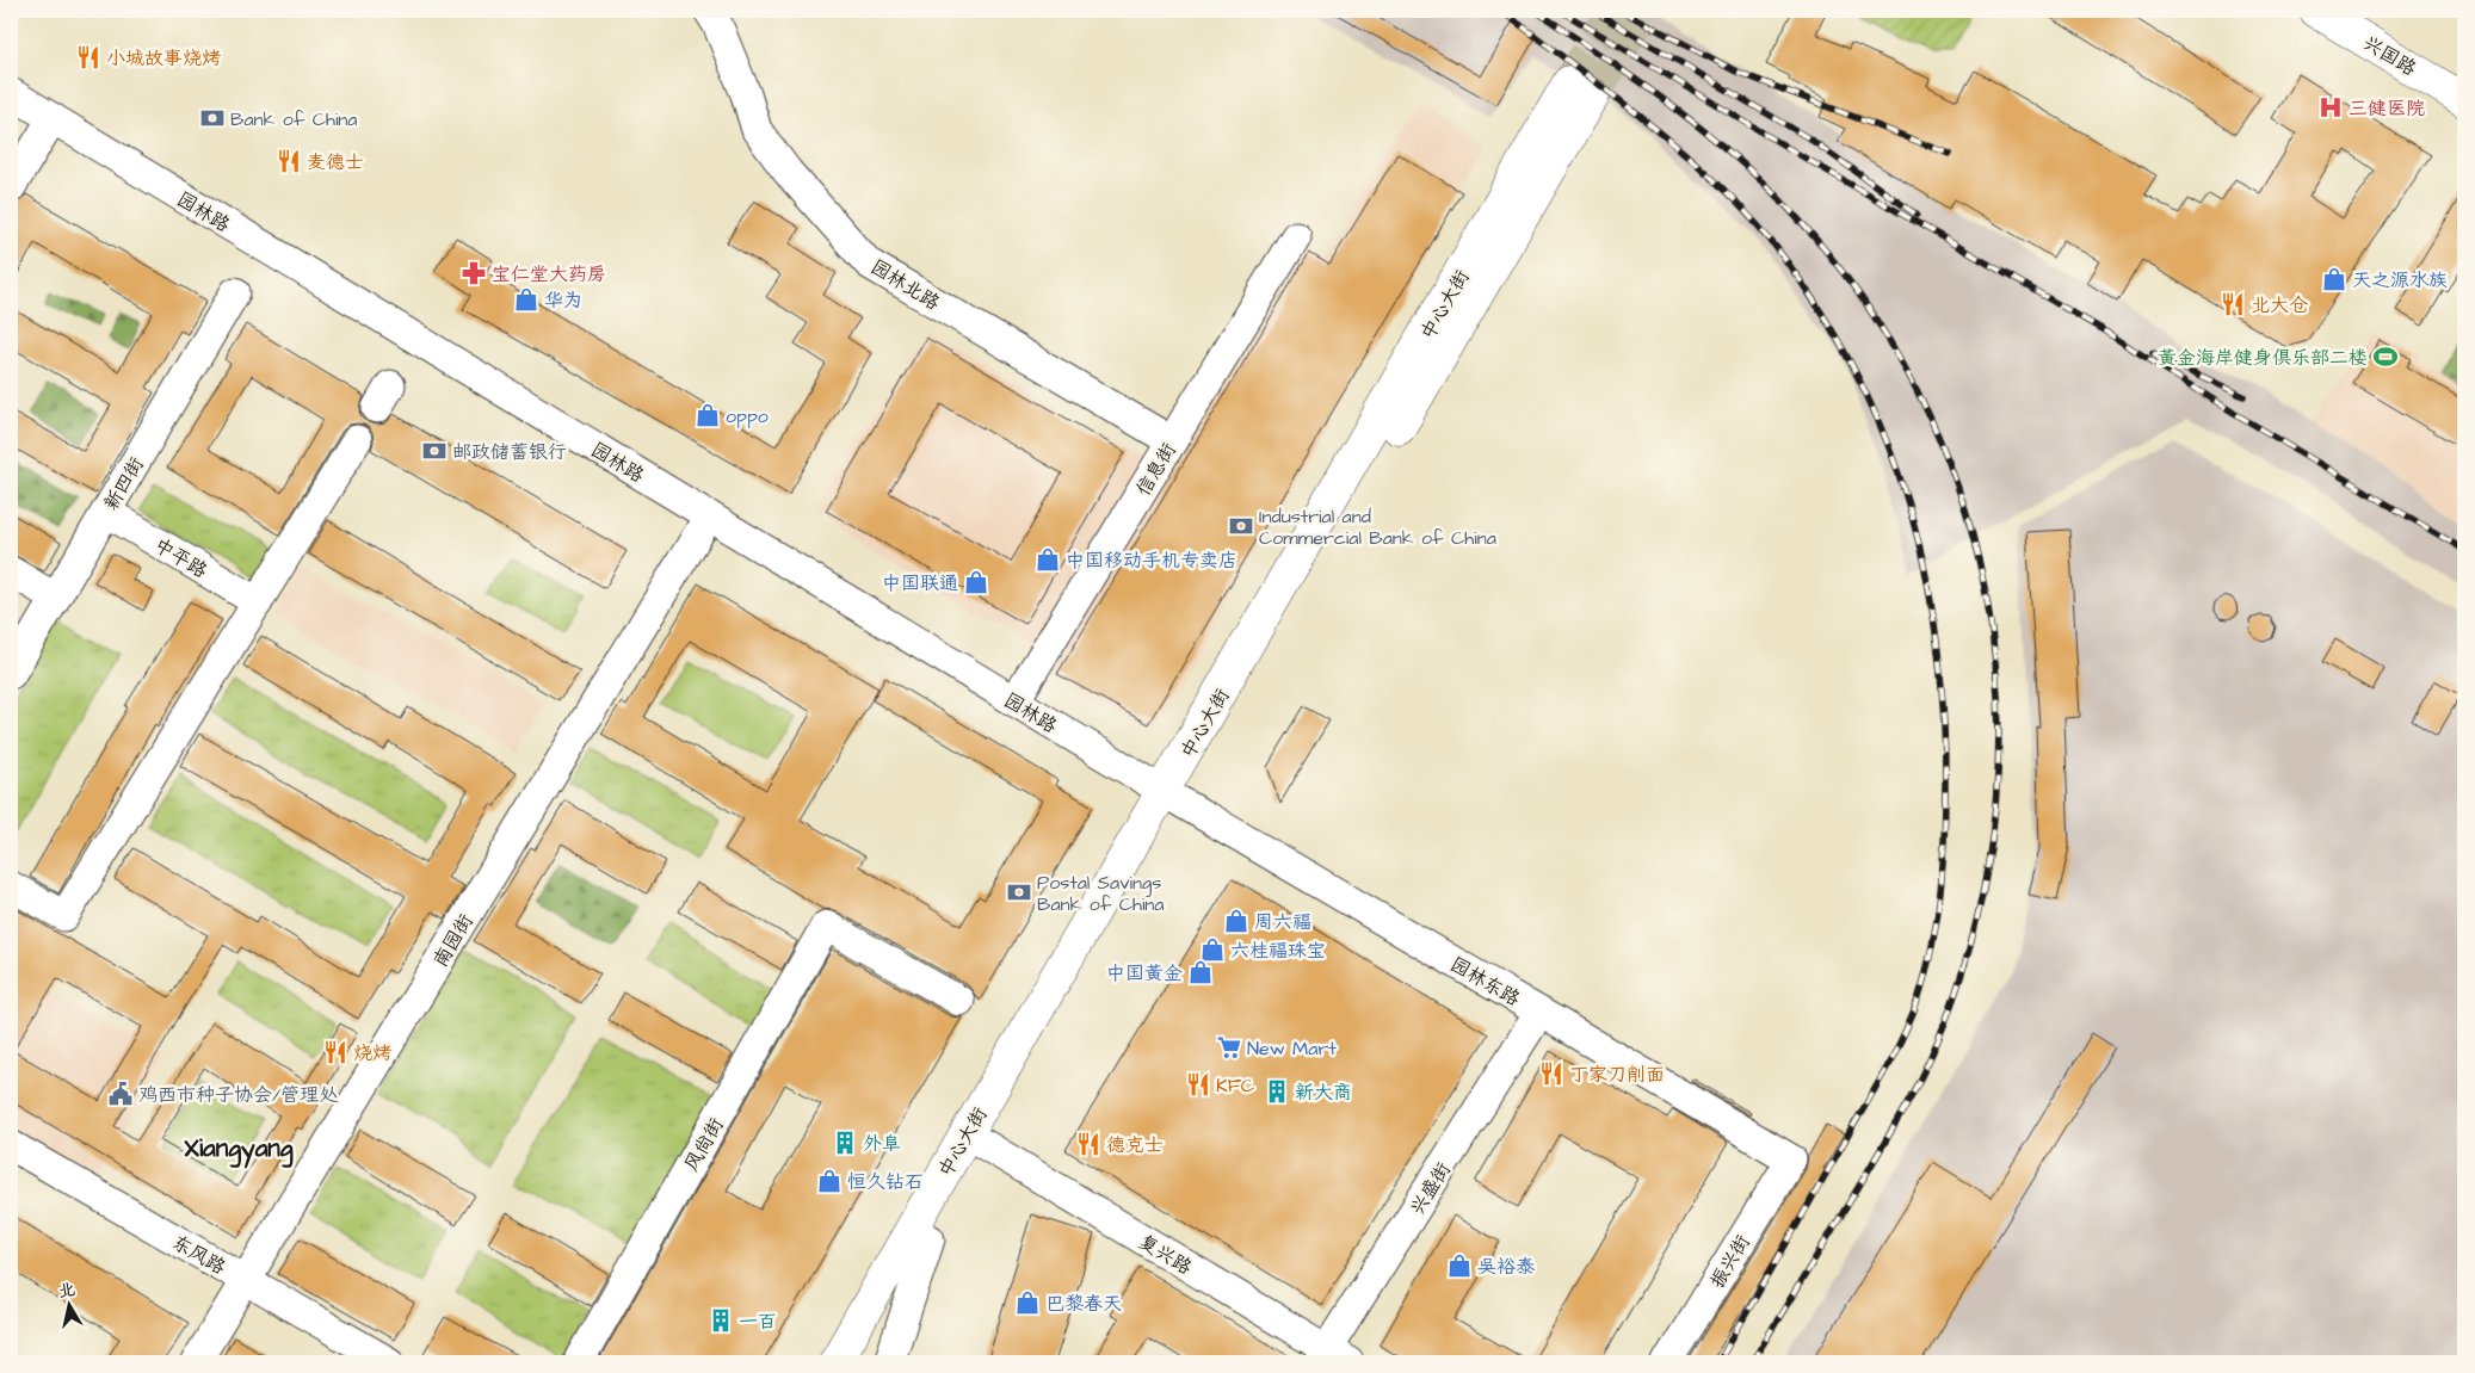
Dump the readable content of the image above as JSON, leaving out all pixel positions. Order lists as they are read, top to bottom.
{
  "streets": {
    "main road": ["兴国路", "中心大街"],
    "street": [
      "园林路",
      "园林北路",
      "信息街",
      "新四街",
      "中平路",
      "南园街",
      "园林东路",
      "风尚街",
      "兴盛街",
      "东风路",
      "复兴路",
      "振兴街"
    ]
  },
  "crossings": [
    ["园林路", "中心大街"],
    ["园林路", "信息街"],
    ["园林路", "南园街"],
    ["园林路", "园林东路"],
    ["园林北路", "信息街"],
    ["中心大街", "园林东路"],
    ["中心大街", "复兴路"],
    ["新四街", "中平路"],
    ["南园街", "东风路"],
    ["园林东路", "兴盛街"],
    ["园林东路", "振兴街"],
    ["兴盛街", "复兴路"]
  ],
  "districts": ["Xiangyang"],
  "places": {
    "restaurant": [
      "小城故事烧烤",
      "麦德士",
      "北大仓",
      "烧烤",
      "丁家刀削面",
      "KFC",
      "德克士"
    ],
    "hospital": ["三健医院"],
    "bank": [
      "Bank of China",
      "邮政储蓄银行",
      "Industrial and Commercial Bank of China",
      "Postal Savings Bank of China"
    ],
    "pharmacy": ["宝仁堂大药房"],
    "shop": [
      "天之源水族",
      "华为",
      "oppo",
      "中国移动手机专卖店",
      "中国联通",
      "周六福",
      "六桂福珠宝",
      "中国黄金",
      "恒久钻石",
      "吴裕泰",
      "巴黎春天"
    ],
    "sports": ["黄金海岸健身俱乐部二楼"],
    "supermarket": ["New Mart"],
    "building": ["新大商", "外阜", "一百"],
    "public building": ["鸡西市种子协会/管理处"]
  },
  "north": "top"
}
